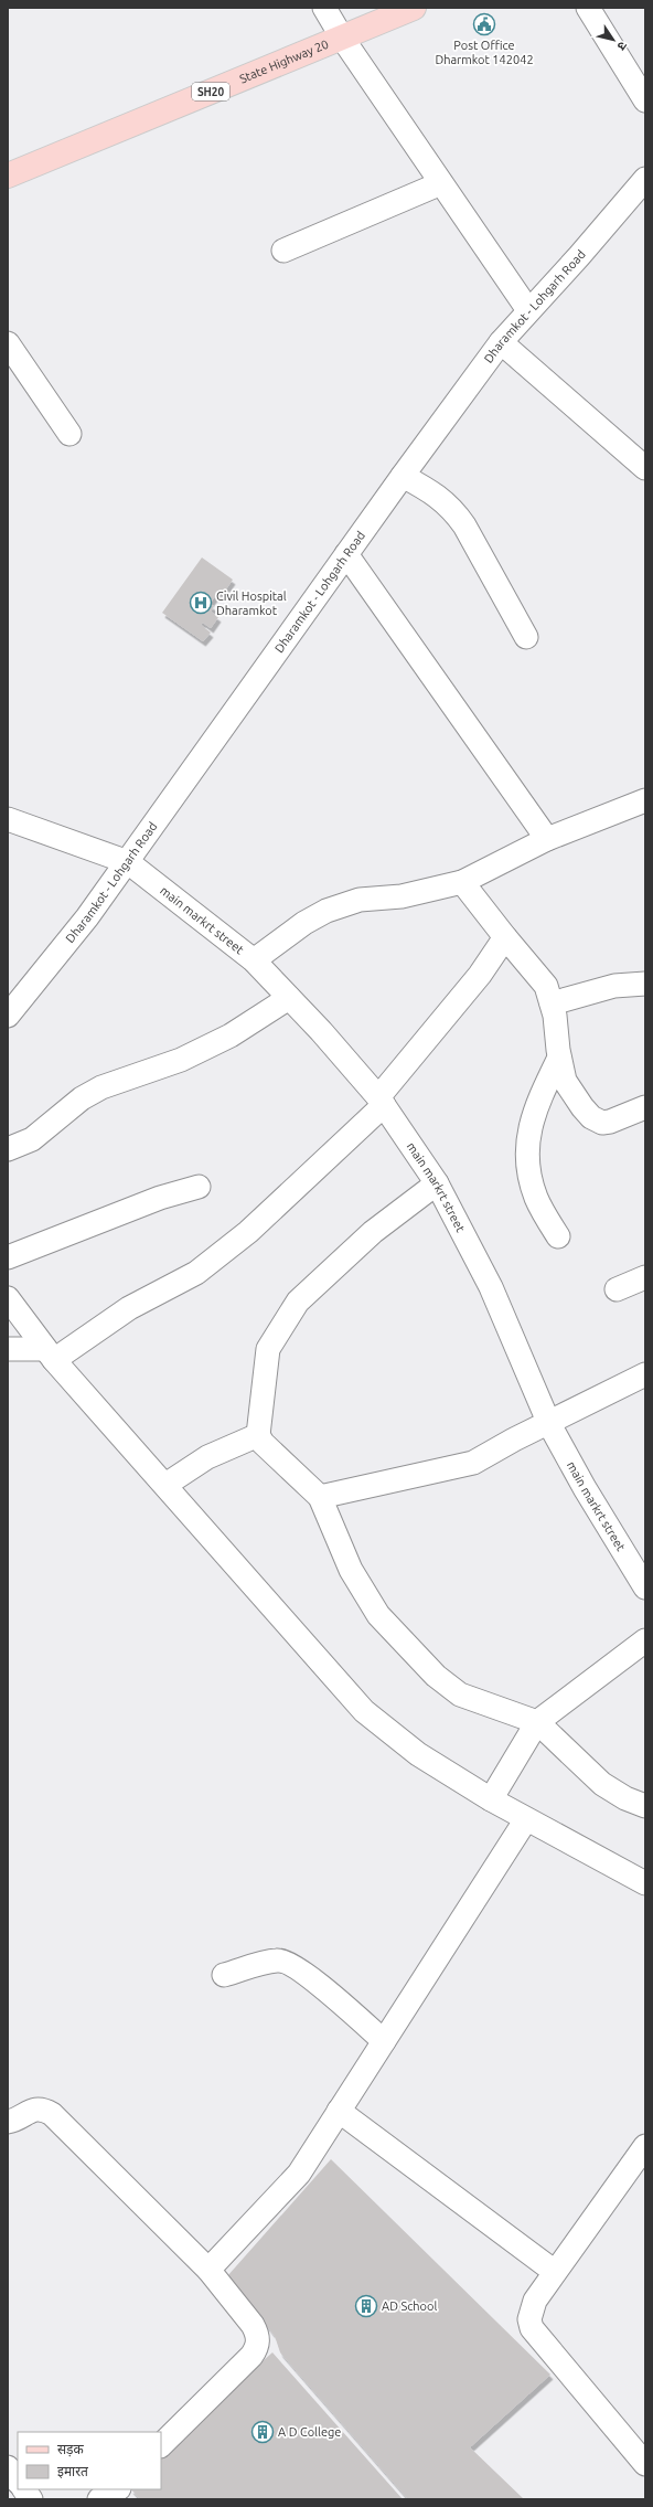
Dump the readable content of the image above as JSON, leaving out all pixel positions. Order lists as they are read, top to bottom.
{
  "streets": {
    "main road": ["State Highway 20", "SH20"],
    "street": ["Dharamkot - Lohgarh Road", "main markrt street"]
  },
  "crossings": [
    ["Dharamkot - Lohgarh Road", "main markrt street"]
  ],
  "places": {
    "public building": ["Post Office Dharmkot 142042"],
    "hospital": ["Civil Hospital Dharamkot"],
    "building": ["AD School", "A D College"]
  },
  "legend": ["सड़क", "इमारत"],
  "north": "bottom right"
}
